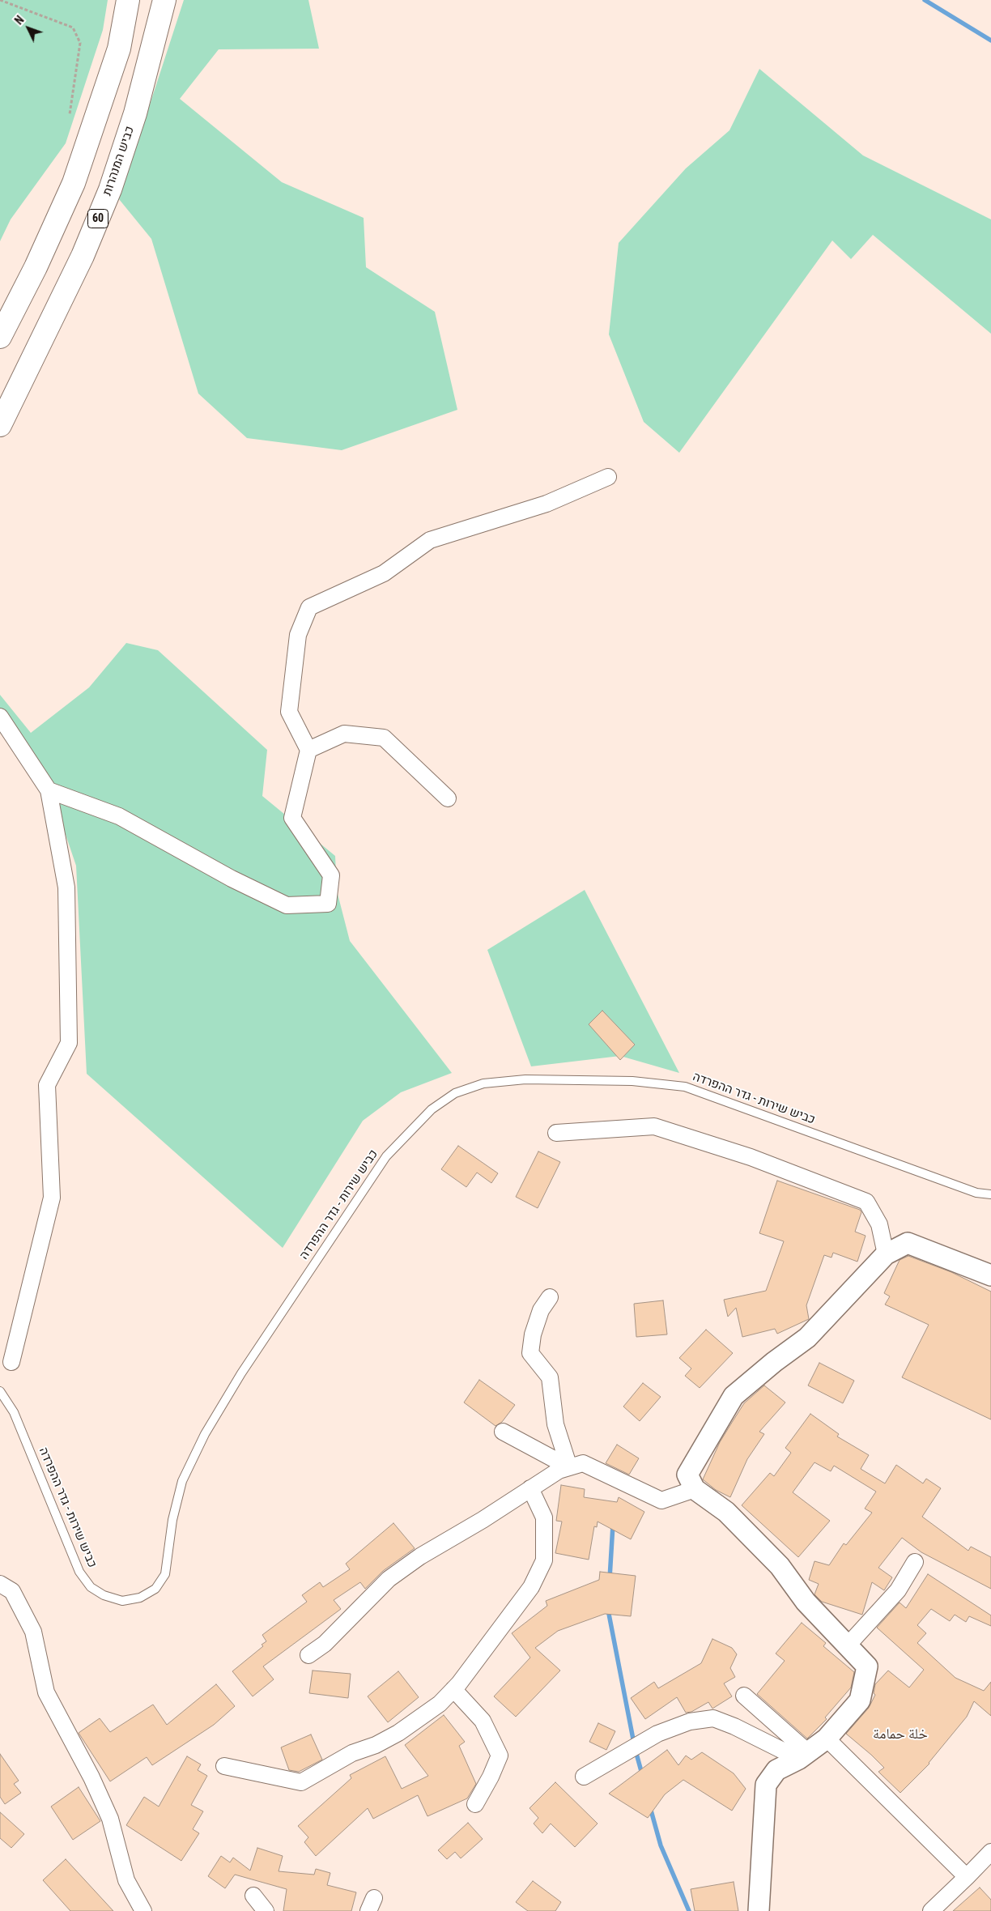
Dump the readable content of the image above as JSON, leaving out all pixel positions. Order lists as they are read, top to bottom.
{
  "streets": {
    "highway": ["כביש המנהרות", "60"],
    "lane": ["כביש שירות - גדר ההפרדה"]
  },
  "districts": ["خلة حمامة"],
  "north": "top left"
}
